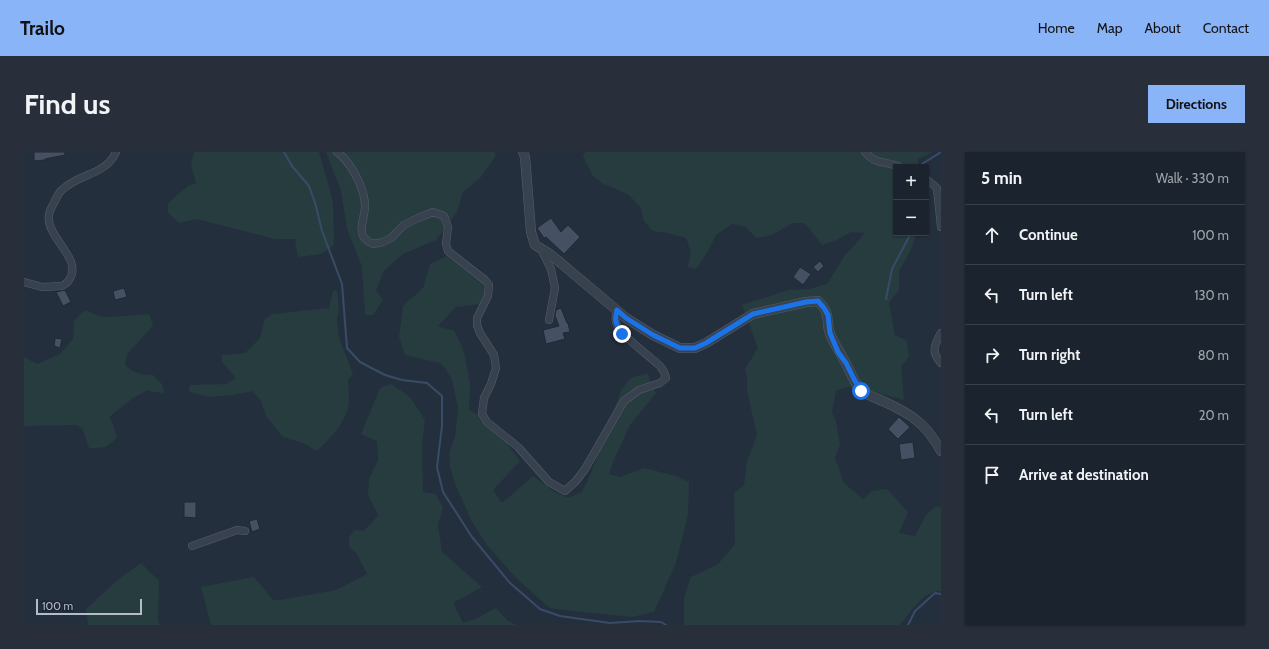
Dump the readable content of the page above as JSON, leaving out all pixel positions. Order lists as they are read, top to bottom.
{
  "scale_bar": "100 m",
  "page": {
    "header": "Trailo",
    "nav": [
      "Home",
      "Map",
      "About",
      "Contact"
    ],
    "buttons": "Directions",
    "title": "Find us",
    "heading": ["5 min", "Walk · 330 m"],
    "map_buttons": ["+", "−"],
    "list": [
      ["Continue", "100 m"],
      ["Turn left", "130 m"],
      ["Turn right", "80 m"],
      ["Turn left", "20 m"],
      "Arrive at destination"
    ],
    "scale": "100 m"
  }
}
